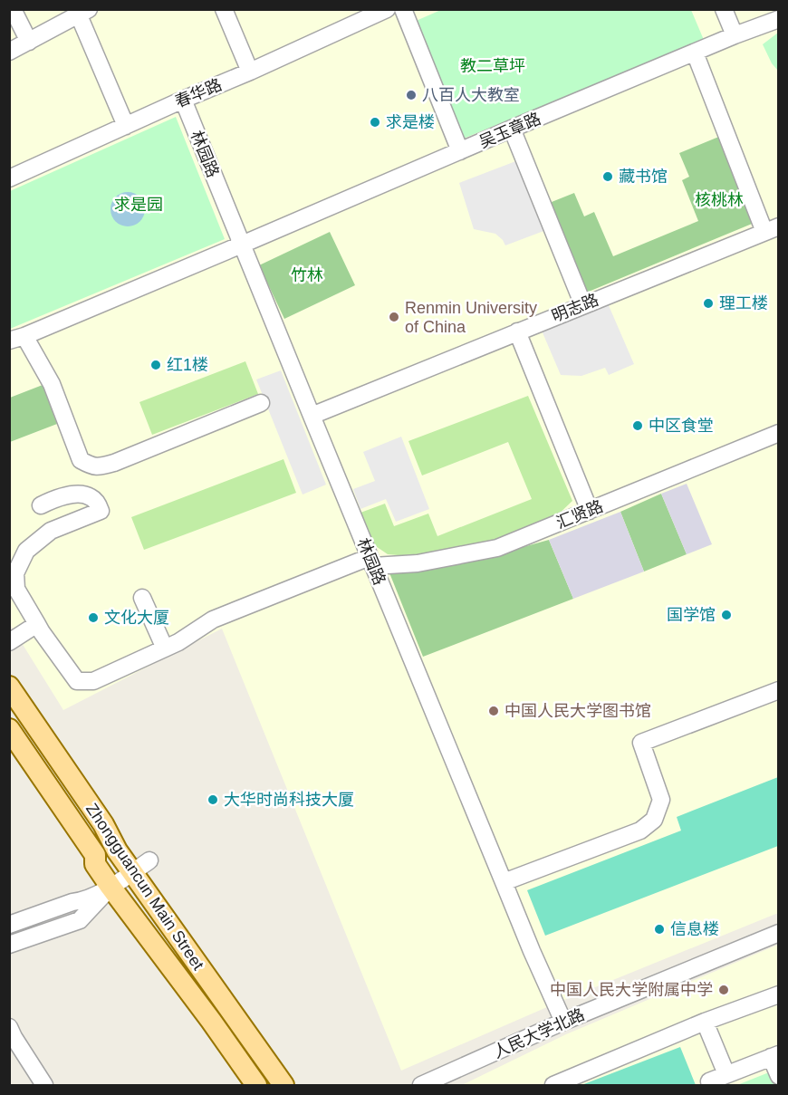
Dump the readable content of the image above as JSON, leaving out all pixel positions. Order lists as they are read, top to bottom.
{
  "streets": {
    "main road": ["Zhongguancun Main Street"],
    "street": [
      "春华路",
      "吴玉章路",
      "林园路",
      "明志路",
      "汇贤路",
      "人民大学北路"
    ]
  },
  "crossings": [
    ["春华路", "林园路"],
    ["吴玉章路", "林园路"],
    ["林园路", "明志路"],
    ["林园路", "汇贤路"],
    ["林园路", "人民大学北路"]
  ],
  "parks": [
    "教二草坪",
    "核桃林",
    "求是园",
    "竹林"
  ],
  "places": [
    "八百人大教室",
    "求是楼",
    "藏书馆",
    "理工楼",
    "Renmin University of China",
    "红1楼",
    "中区食堂",
    "国学馆",
    "文化大厦",
    "中国人民大学图书馆",
    "大华时尚科技大厦",
    "信息楼",
    "中国人民大学附属中学"
  ]
}
